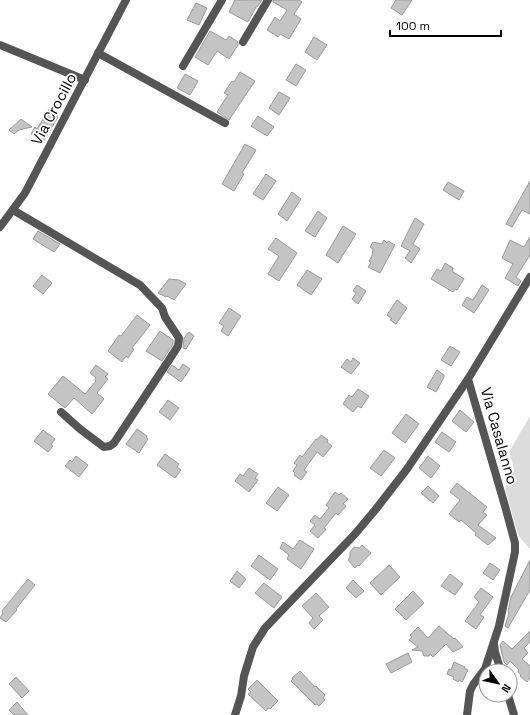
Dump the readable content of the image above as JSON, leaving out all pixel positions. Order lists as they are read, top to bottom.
{
  "streets": {
    "street": ["Via Crocillo", "Via Casalanno"]
  },
  "scale_bar": "100 m",
  "north": "bottom right"
}
